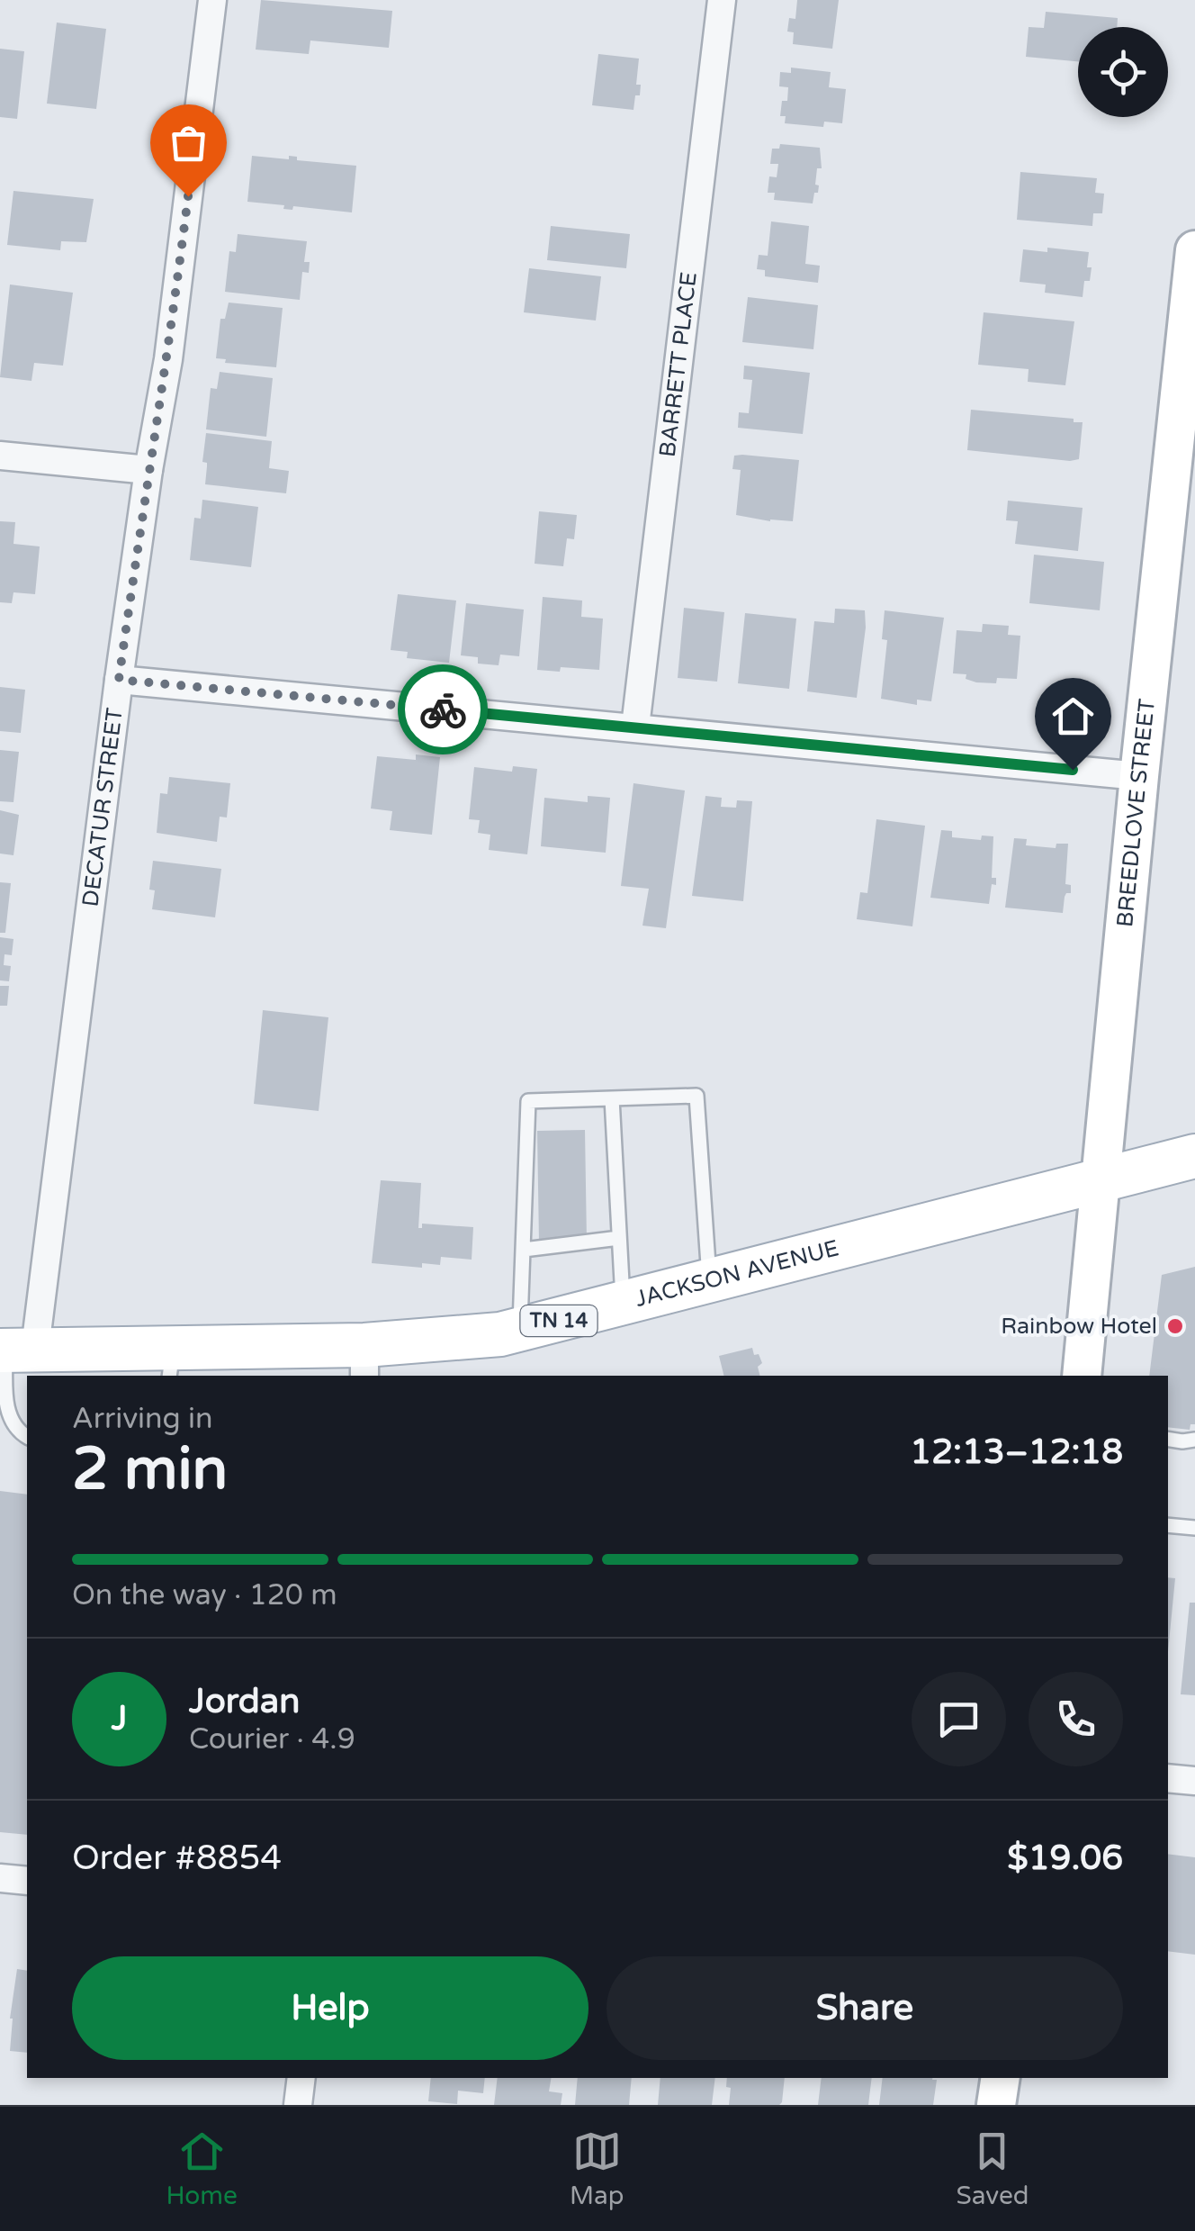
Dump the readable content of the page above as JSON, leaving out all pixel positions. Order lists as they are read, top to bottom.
{
  "streets": {
    "main road": ["JACKSON AVENUE", "TN 14"],
    "street": ["BARRETT PLACE", "DECATUR STREET", "BREEDLOVE STREET"]
  },
  "crossings": [
    ["DECATUR STREET", "JACKSON AVENUE"],
    ["BREEDLOVE STREET", "JACKSON AVENUE"]
  ],
  "places": ["Rainbow Hotel"],
  "page": {
    "heading": ["2 min", "Arriving in", "12:13–12:18"],
    "panel": [
      "Jordan",
      "Courier · 4.9",
      "Order #8854",
      "$19.06"
    ],
    "bar": "On the way · 120 m",
    "round": "J",
    "buttons": ["Help", "Share"],
    "tabs": ["Home", "Map", "Saved"]
  }
}
